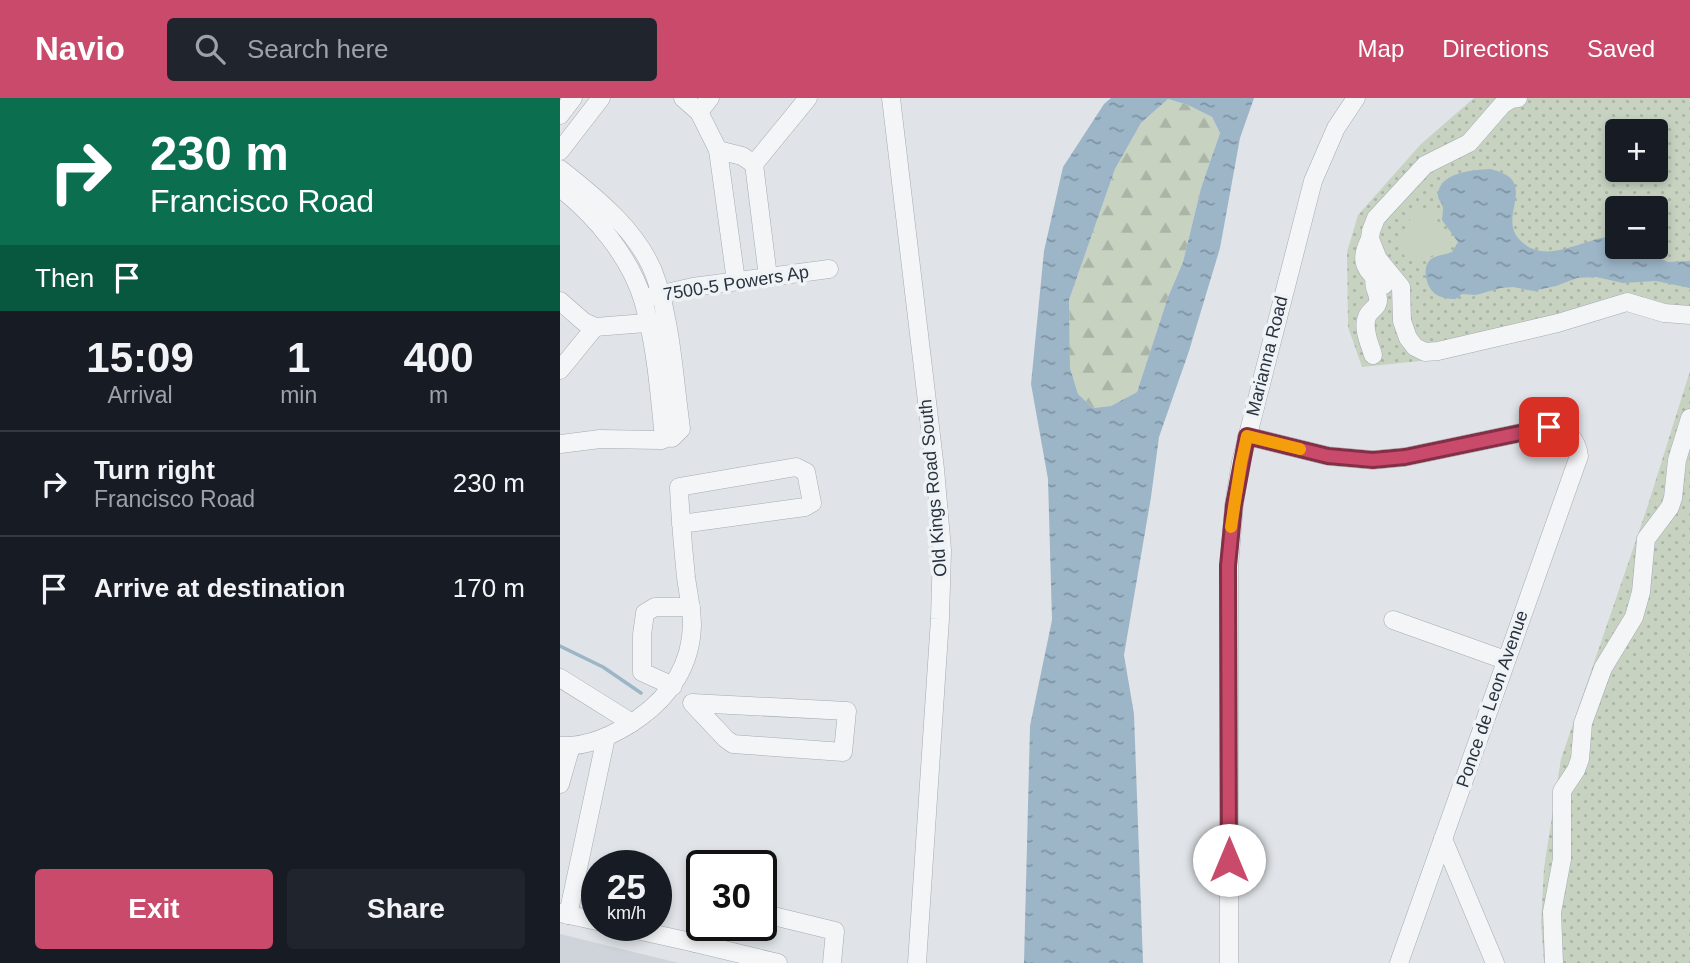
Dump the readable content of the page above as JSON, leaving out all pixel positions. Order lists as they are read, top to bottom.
{
  "streets": {
    "street": [
      "7500-5 Powers Ap",
      "Marianna Road",
      "Old Kings Road South",
      "Ponce de Leon Avenue"
    ]
  },
  "crossings": [
    ["Marianna Road", "Ponce de Leon Avenue"]
  ],
  "page": {
    "header": "Navio",
    "search": "Search here",
    "nav": ["Map", "Directions", "Saved"],
    "turn": ["230 m", "Francisco Road"],
    "map_buttons": ["+", "−"],
    "then": "Then",
    "eta": [
      "15:09",
      "Arrival",
      "1",
      "min",
      "400",
      "m"
    ],
    "list": [
      {
        "name": "Turn right",
        "note": "Francisco Road",
        "value": "230 m"
      },
      {
        "name": "Arrive at destination",
        "value": "170 m"
      }
    ],
    "speed": "25 km/h",
    "limit": "30",
    "buttons": ["Exit", "Share"]
  }
}
